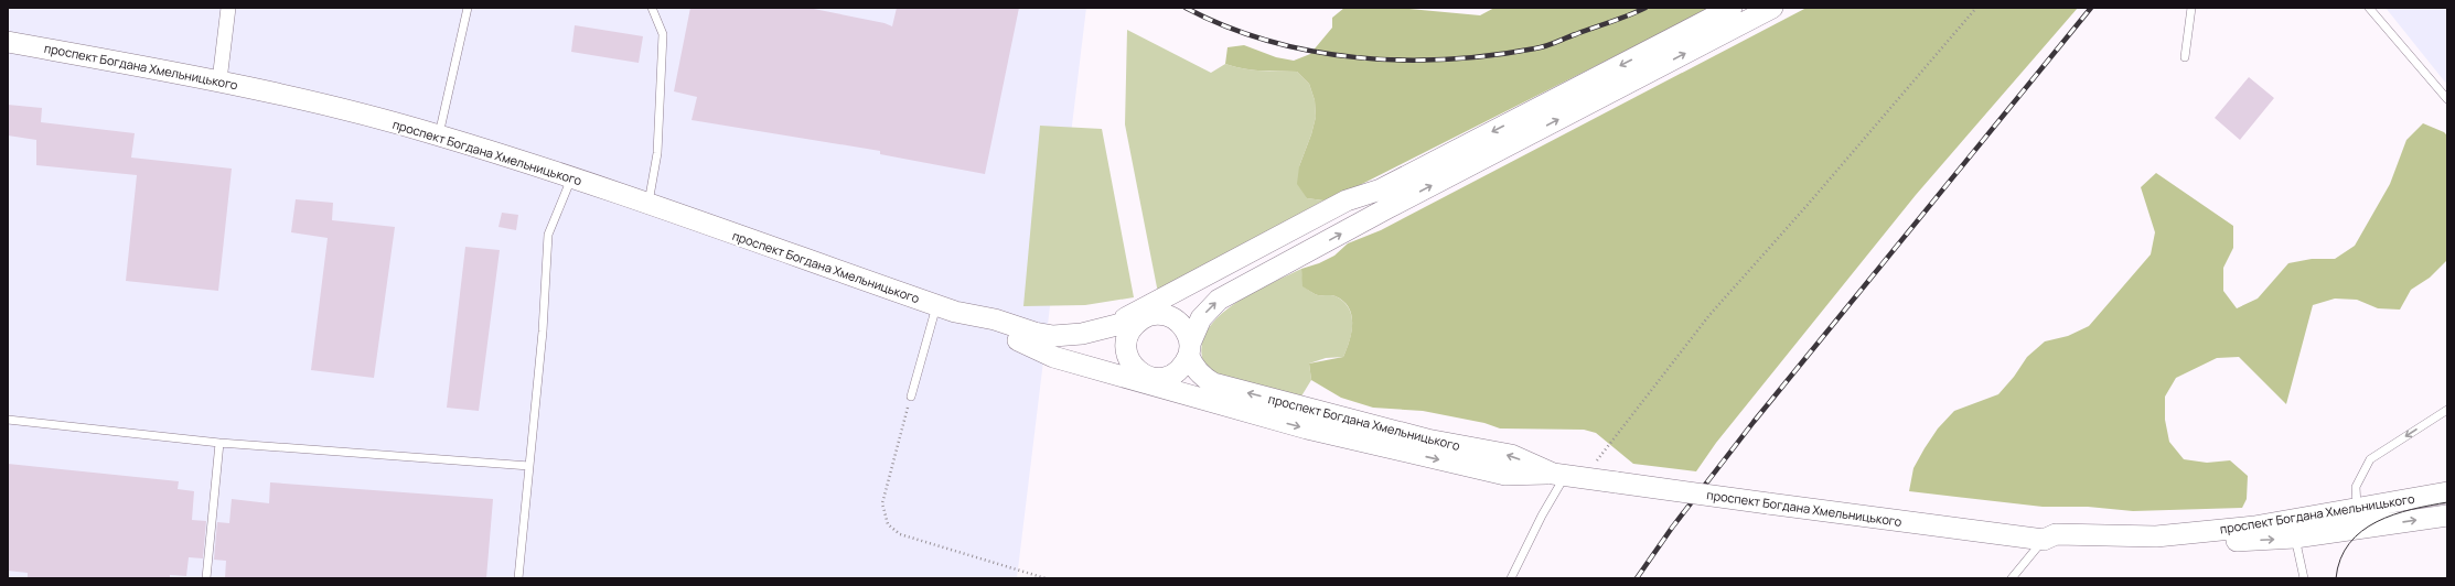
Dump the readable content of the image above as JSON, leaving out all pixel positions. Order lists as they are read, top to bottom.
{
  "streets": {
    "main road": ["проспект Богдана Хмельницького"]
  }
}
